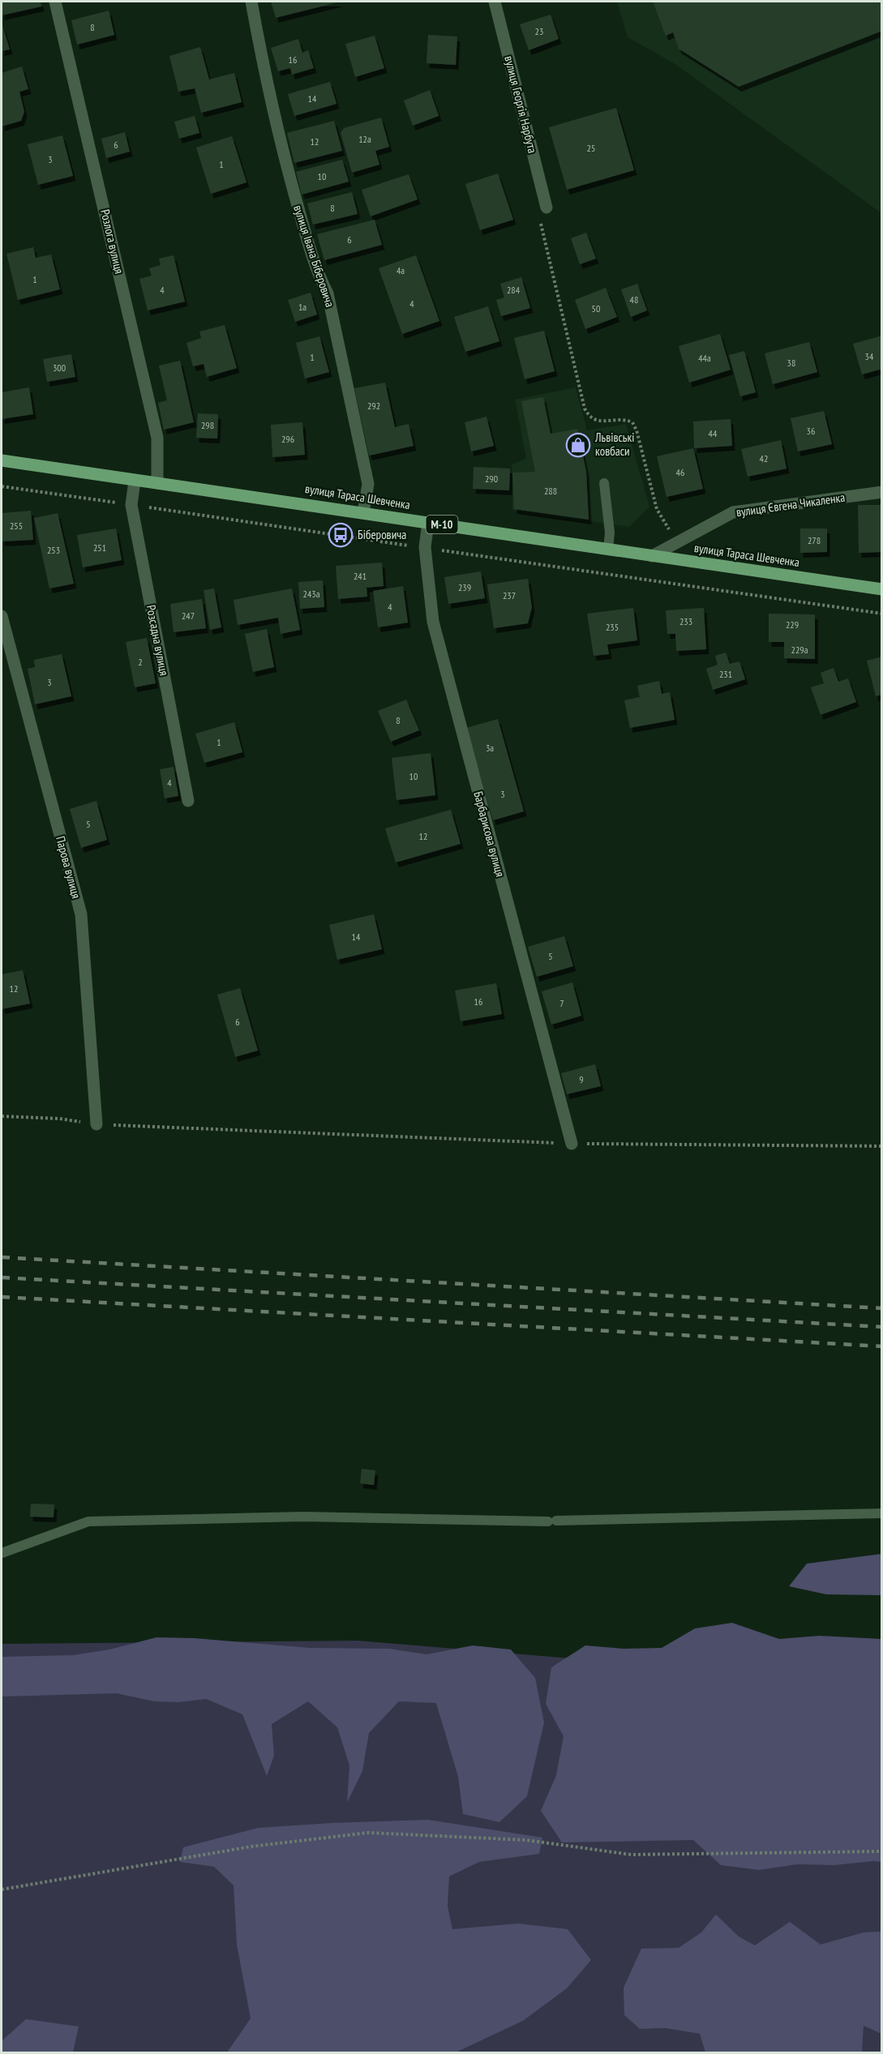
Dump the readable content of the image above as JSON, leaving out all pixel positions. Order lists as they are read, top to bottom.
{
  "streets": {
    "main road": ["вулиця Тараса Шевченка", "М-10"],
    "street": [
      "вулиця Георгія Нарбута",
      "Розлога вулиця",
      "вулиця Івана Біберовича",
      "вулиця Євгена Чикаленка",
      "Розсадна вулиця",
      "Барбарисова вулиця",
      "Парова вулиця"
    ]
  },
  "crossings": [
    ["Розлога вулиця", "вулиця Тараса Шевченка"],
    ["вулиця Івана Біберовича", "вулиця Тараса Шевченка"],
    ["вулиця Тараса Шевченка", "вулиця Євгена Чикаленка"],
    ["вулиця Тараса Шевченка", "Розсадна вулиця"],
    ["вулиця Тараса Шевченка", "Барбарисова вулиця"]
  ],
  "places": {
    "shop": ["Львівські ковбаси"],
    "bus stop": ["Біберовича"]
  },
  "house_numbers": [
    "8",
    "23",
    "16",
    "14",
    "12а",
    "12",
    "6",
    "25",
    "3",
    "1",
    "10",
    "8",
    "6",
    "4а",
    "1",
    "4",
    "284",
    "48",
    "4",
    "1а",
    "50",
    "34",
    "1",
    "44а",
    "38",
    "300",
    "292",
    "298",
    "36",
    "44",
    "296",
    "42",
    "46",
    "290",
    "288",
    "255",
    "278",
    "251",
    "253",
    "241",
    "239",
    "243а",
    "237",
    "4",
    "247",
    "233",
    "229",
    "235",
    "229а",
    "2",
    "231",
    "3",
    "8",
    "1",
    "3а",
    "10",
    "4",
    "3",
    "5",
    "12",
    "14",
    "5",
    "12",
    "16",
    "7",
    "6",
    "9"
  ]
}
